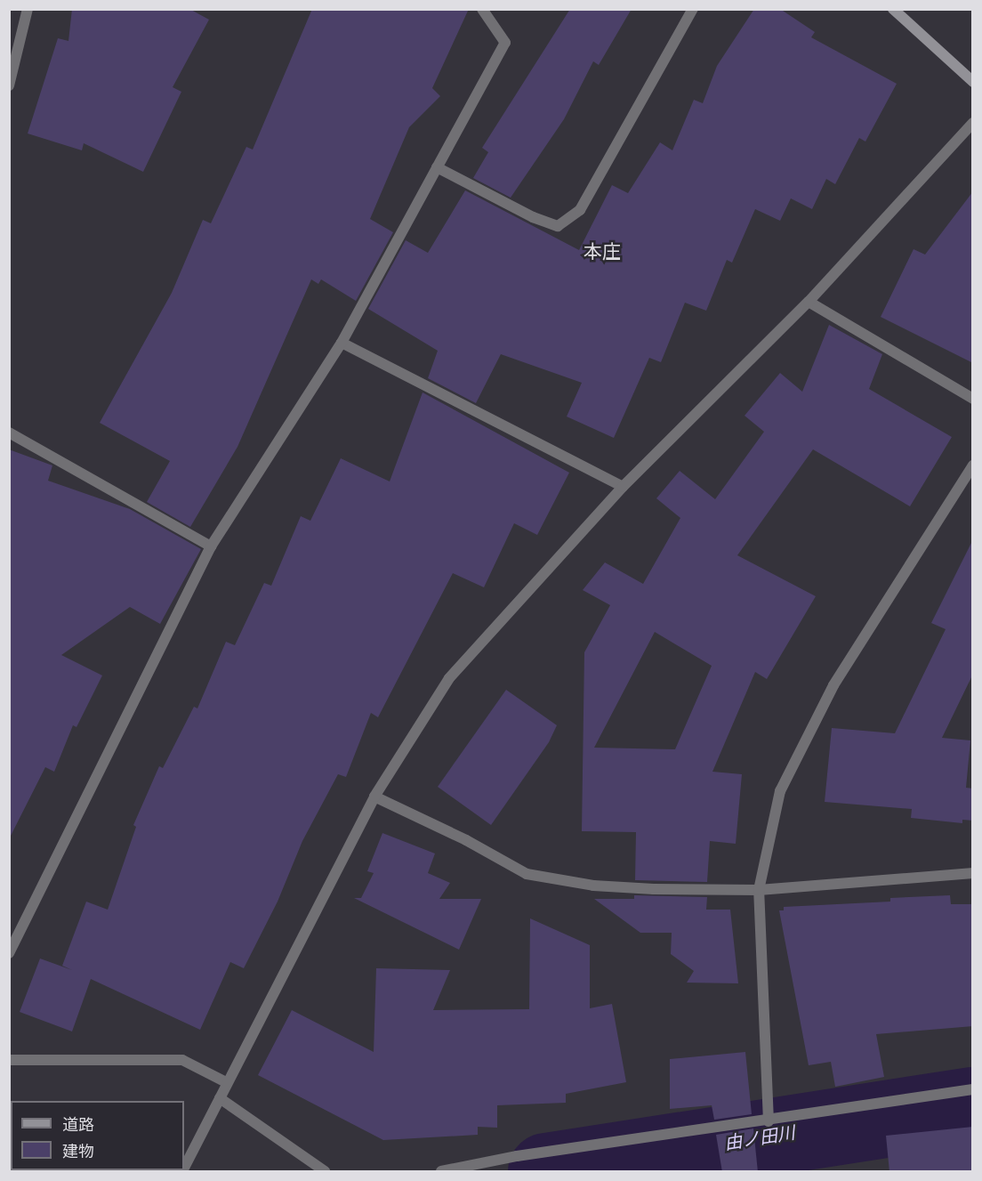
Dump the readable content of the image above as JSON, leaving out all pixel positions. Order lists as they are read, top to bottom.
{
  "districts": ["本庄"],
  "water": ["由ノ田川"],
  "legend": ["道路", "建物"]
}
